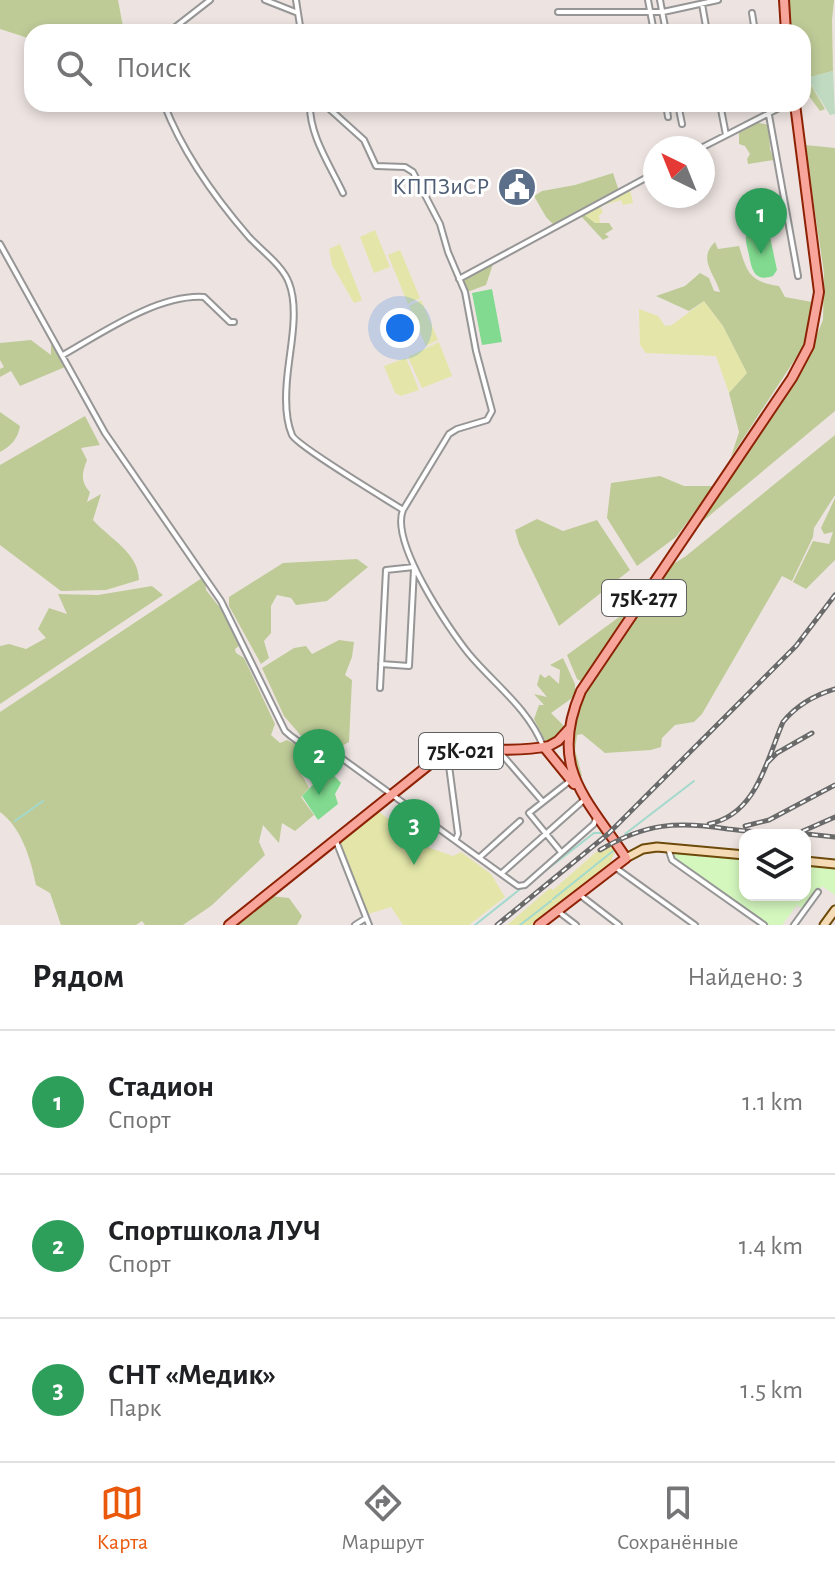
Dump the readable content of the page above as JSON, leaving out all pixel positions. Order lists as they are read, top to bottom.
{
  "streets": {
    "main road": ["75К-277", "75К-021"]
  },
  "places": {
    "public building": ["КППЗиСР"]
  },
  "north": "top left",
  "page": {
    "search": "Поиск",
    "pins": ["1", "2", "3"],
    "heading": ["Рядом", "Найдено: 3"],
    "list": [
      {
        "mark": "1",
        "name": "Стадион",
        "note": "Спорт",
        "value": "1.1 km"
      },
      {
        "mark": "2",
        "name": "Спортшкола ЛУЧ",
        "note": "Спорт",
        "value": "1.4 km"
      },
      {
        "mark": "3",
        "name": "СНТ «Медик»",
        "note": "Парк",
        "value": "1.5 km"
      }
    ],
    "nav": ["Карта", "Маршрут", "Сохранённые"]
  }
}
